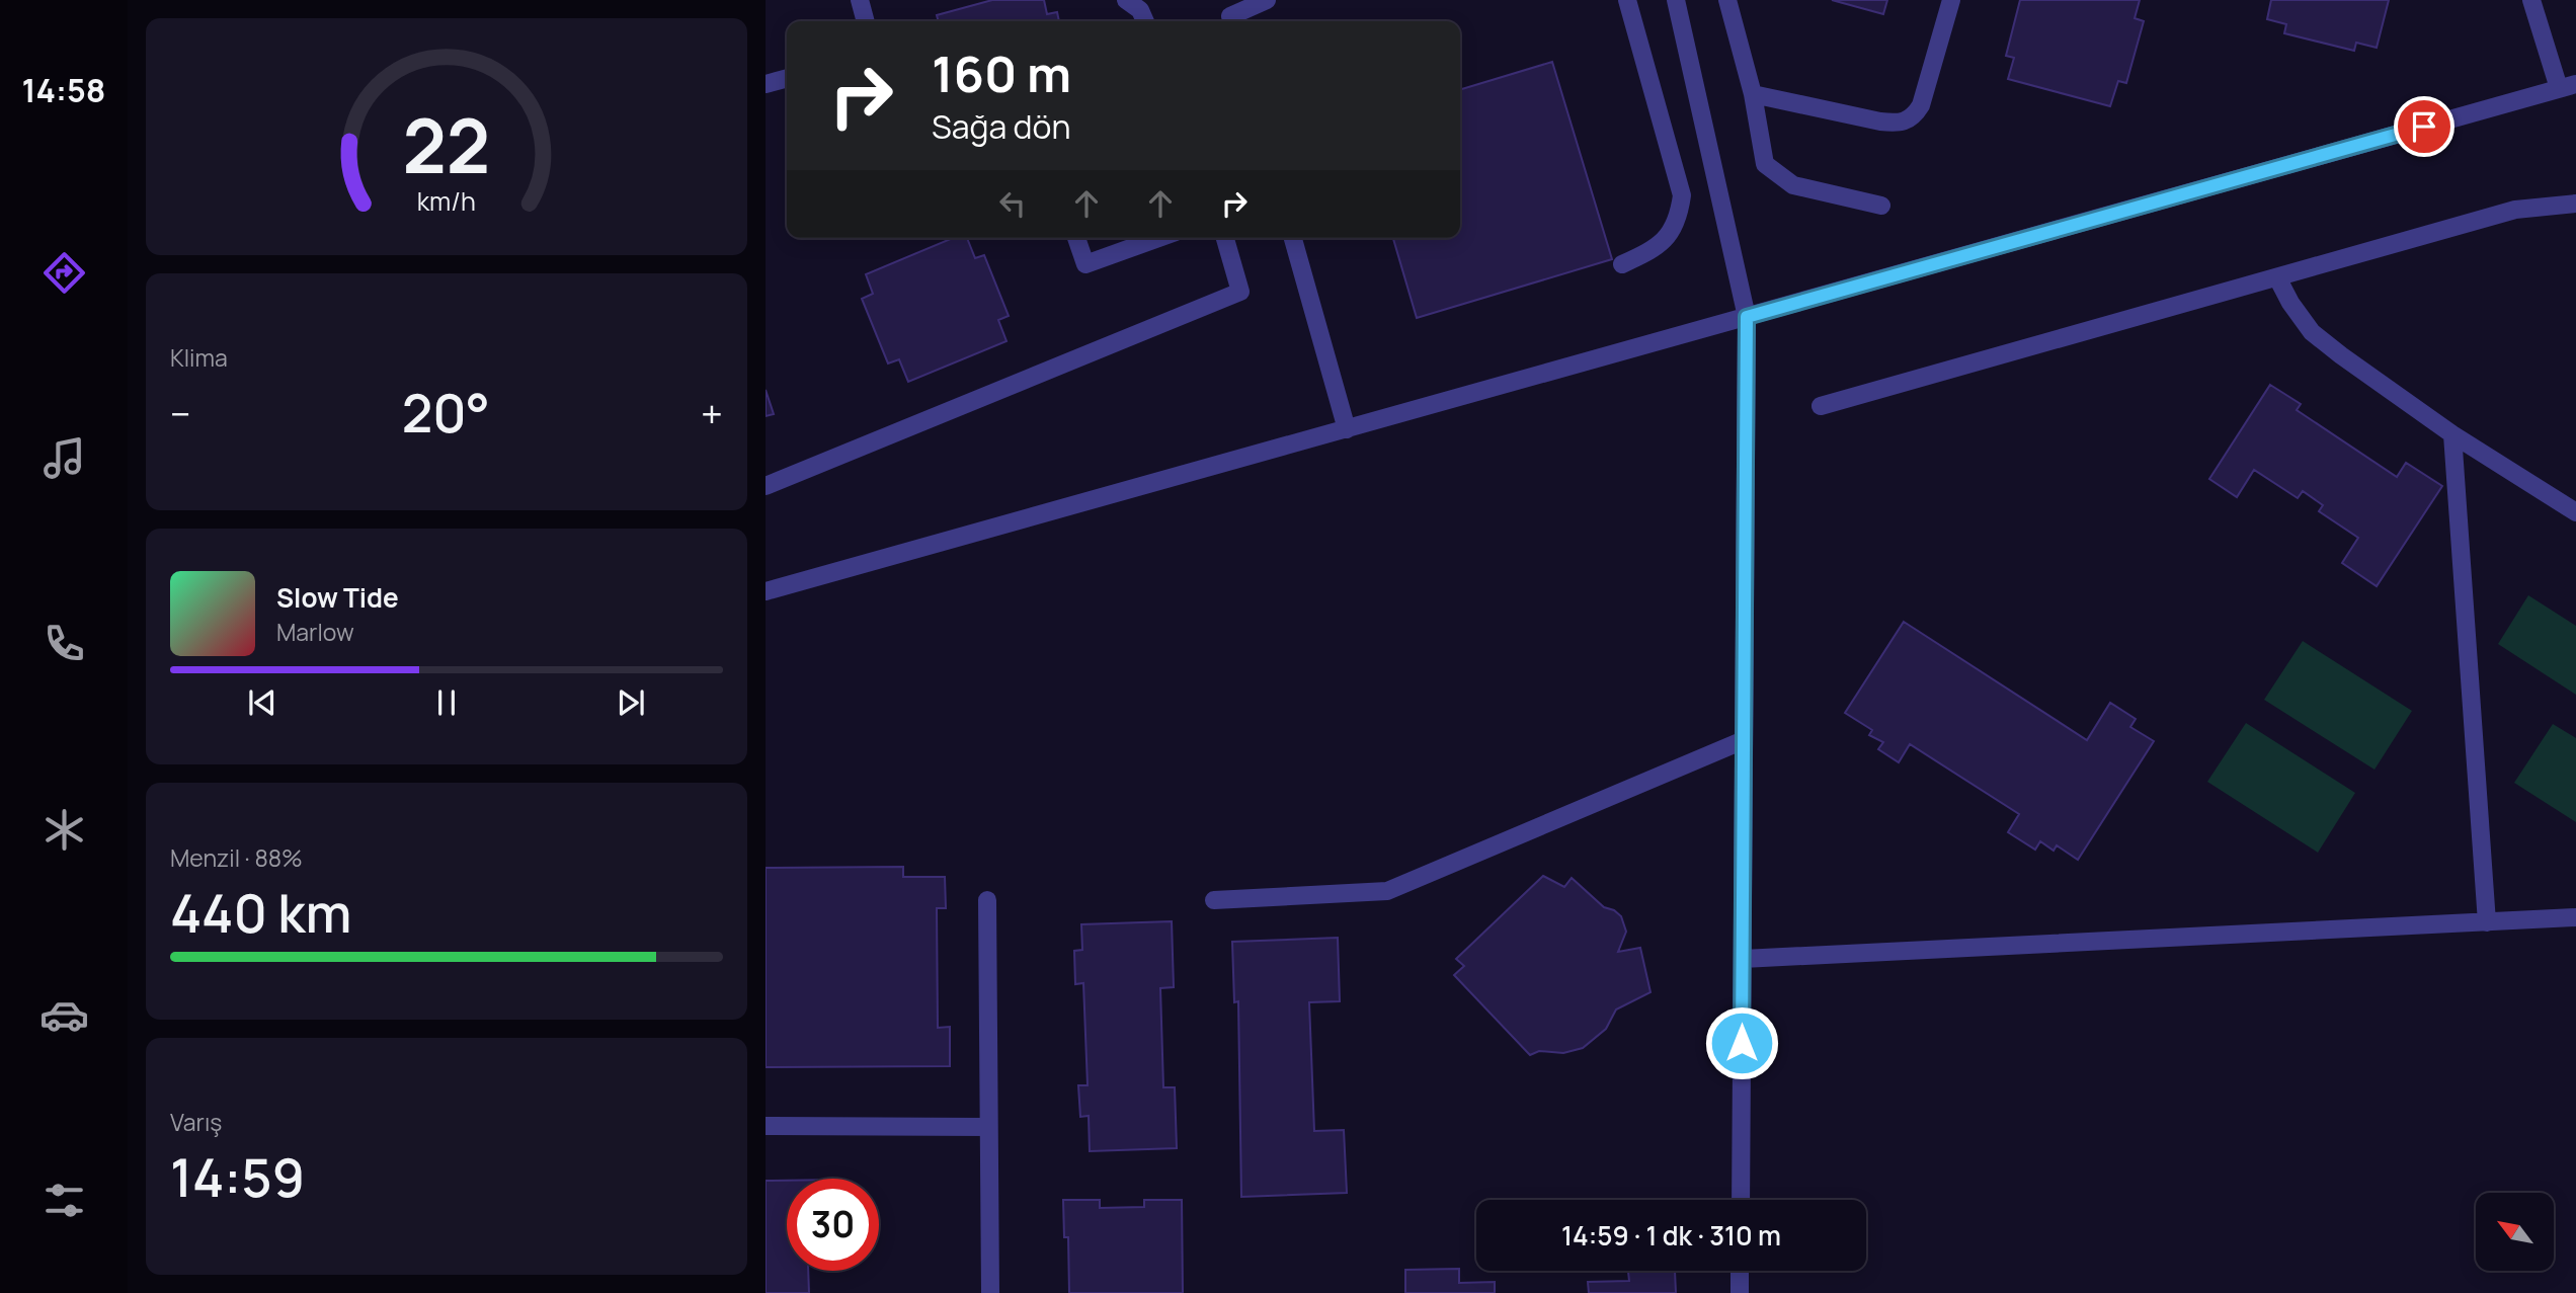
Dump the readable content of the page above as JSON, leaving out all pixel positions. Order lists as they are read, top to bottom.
{
  "north": "top left",
  "page": {
    "tabs": "14:58",
    "turn": ["160 m", "Sağa dön"],
    "tile": [
      "Klima",
      ["Menzil · 88%", "440 km"],
      ["Varış", "14:59"]
    ],
    "heat": ["−", "20°", "+"],
    "song": ["Slow Tide", "Marlow"],
    "limit": "30",
    "trip": "14:59 · 1 dk · 310 m",
    "gauge": ["22", "km/h"]
  }
}
